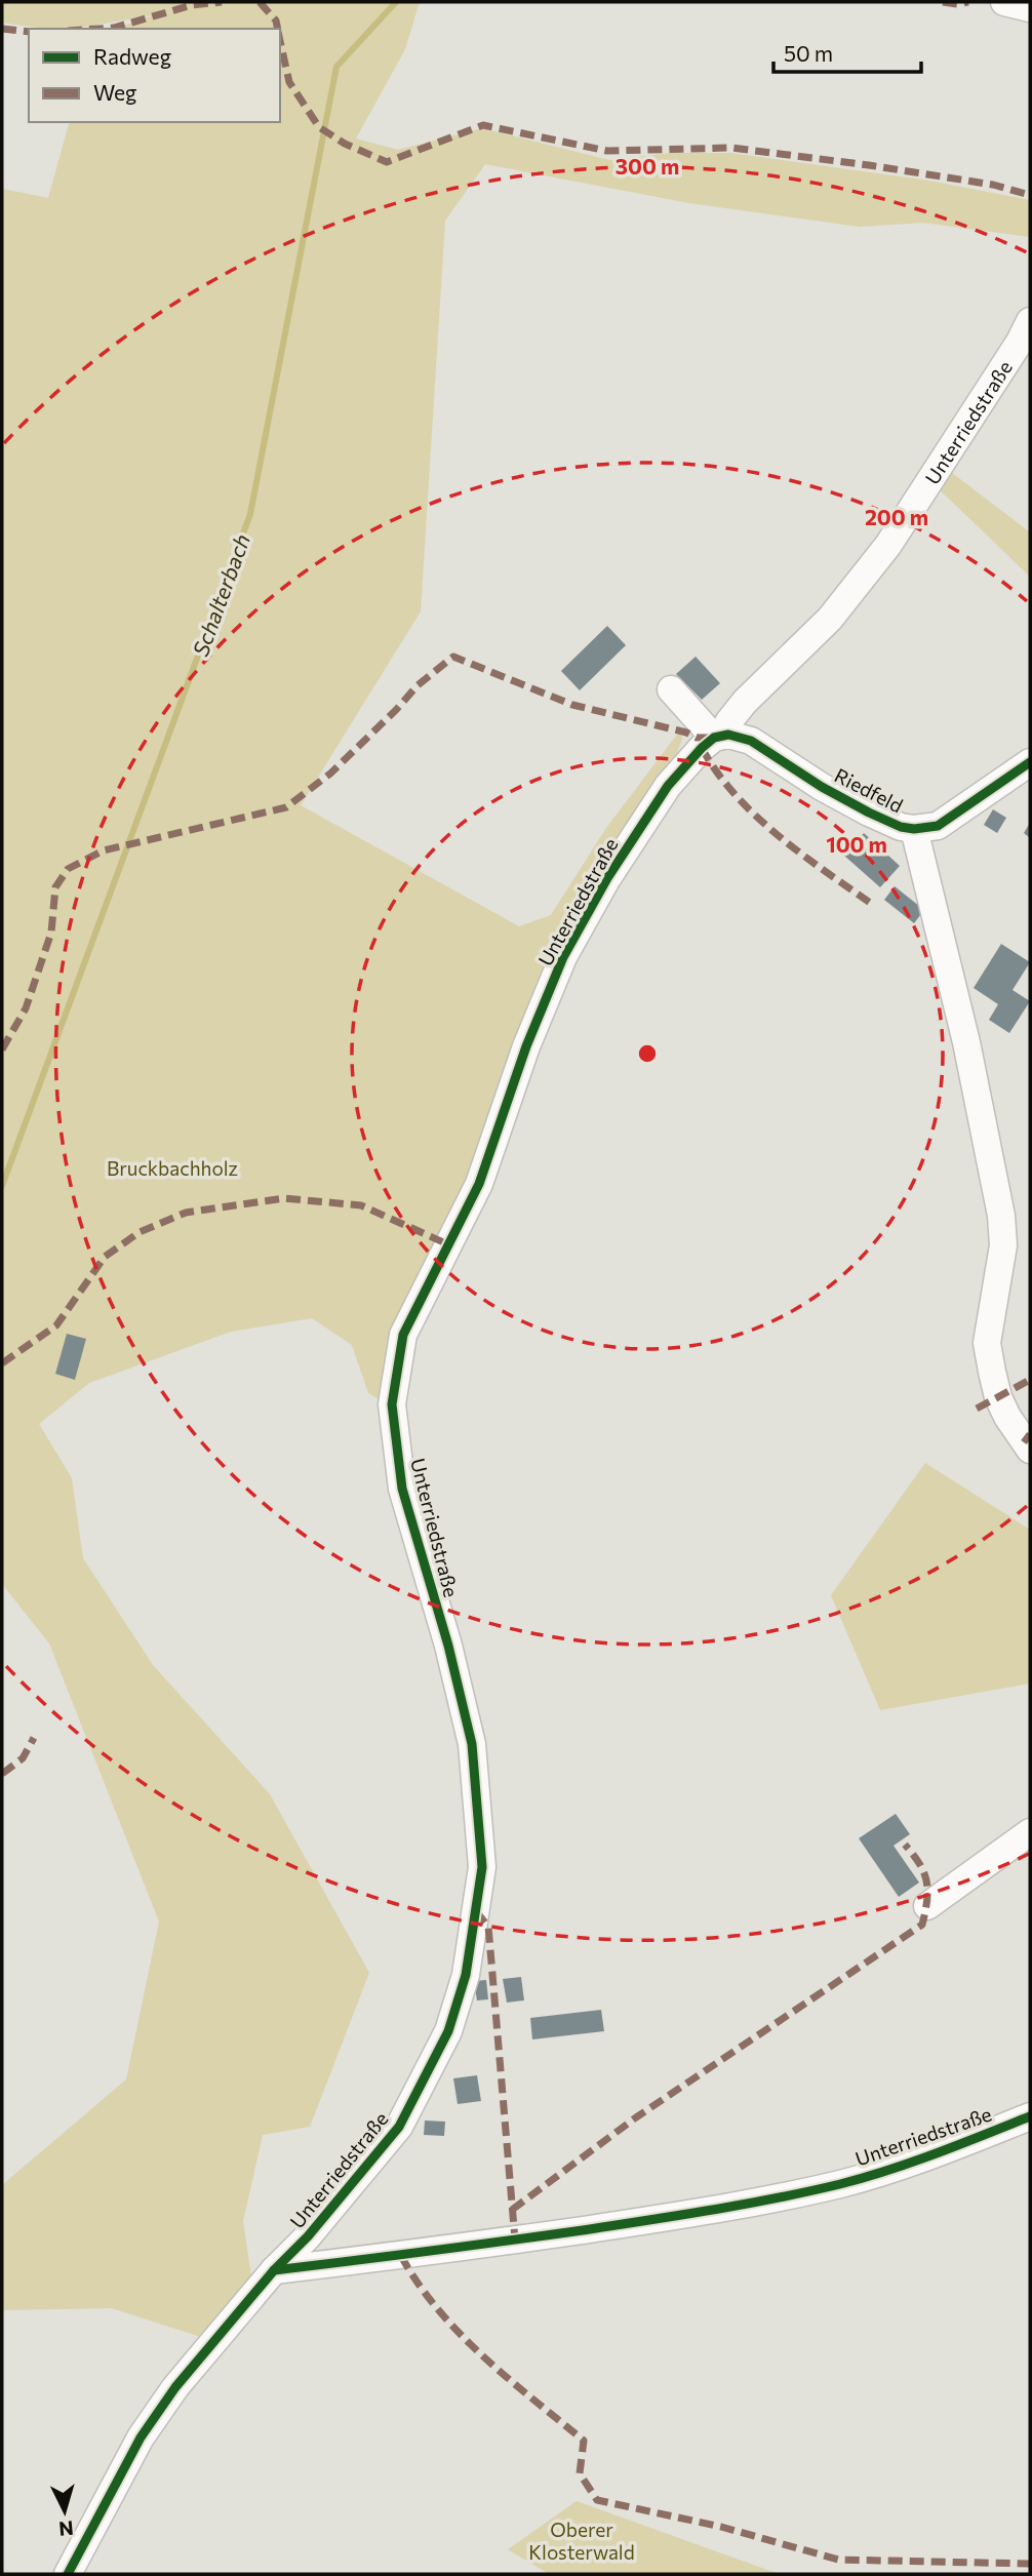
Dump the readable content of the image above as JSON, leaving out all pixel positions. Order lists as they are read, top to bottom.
{
  "streets": {
    "street": ["Unterriedstraße", "Riedfeld"]
  },
  "crossings": [
    ["Unterriedstraße", "Riedfeld"]
  ],
  "water": ["Schalterbach"],
  "parks": ["Bruckbachholz", "Oberer Klosterwald"],
  "legend": ["Radweg", "Weg"],
  "scale_bar": "50 m",
  "north": "bottom",
  "rings": ["300 m", "200 m", "100 m"]
}
